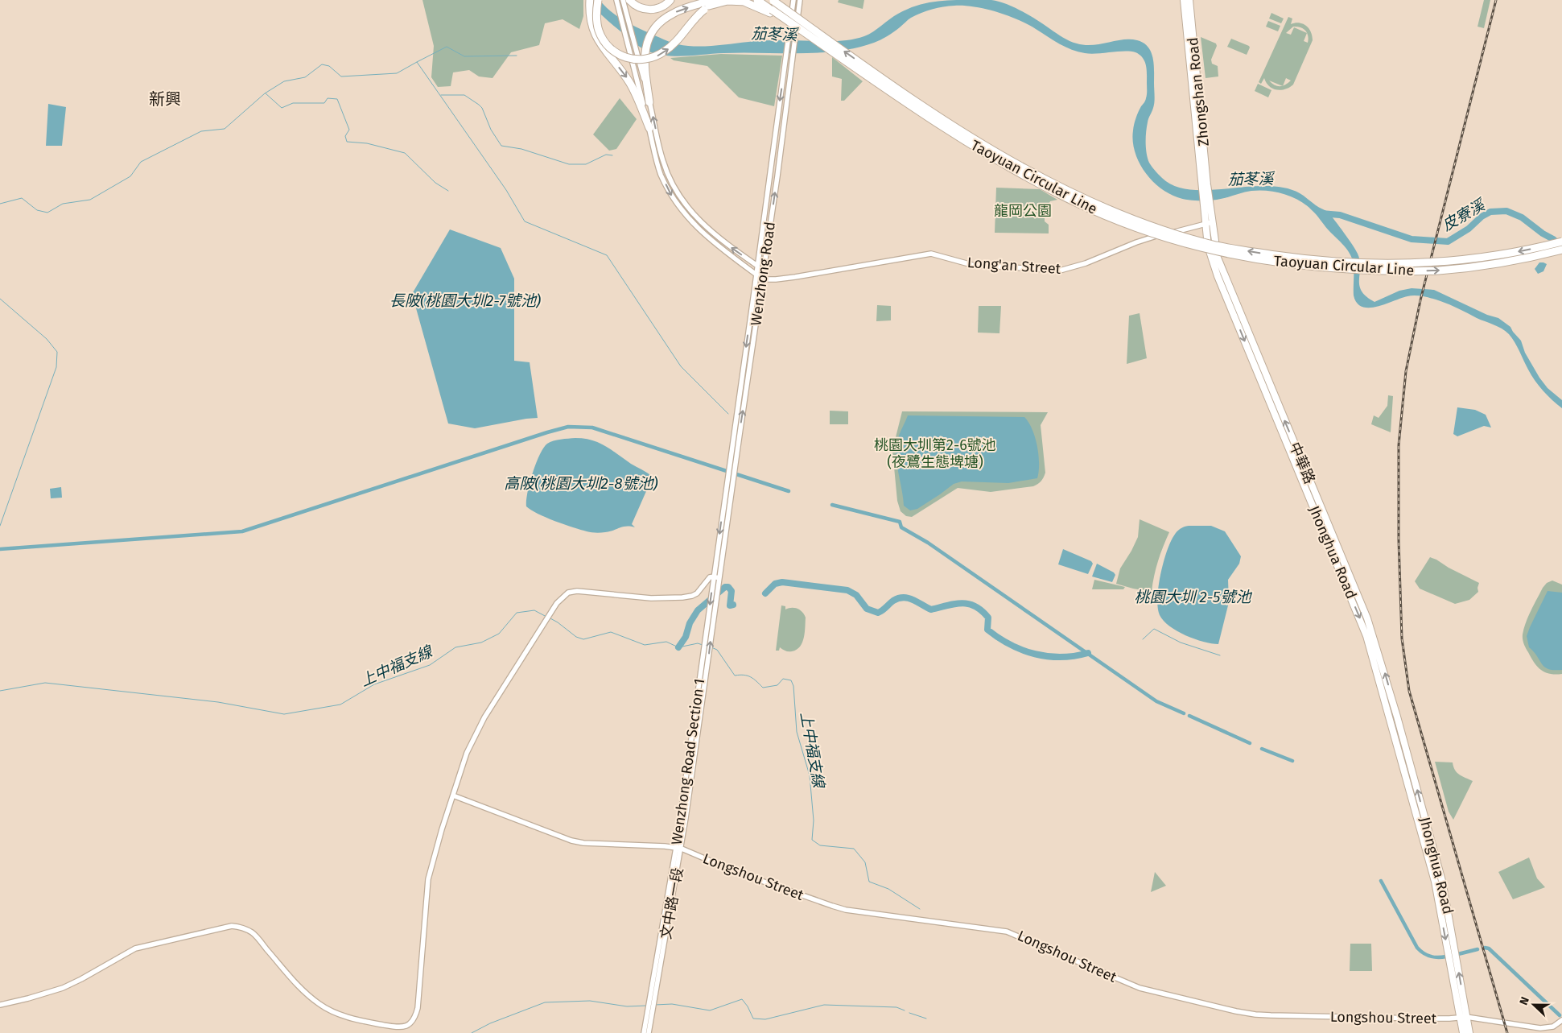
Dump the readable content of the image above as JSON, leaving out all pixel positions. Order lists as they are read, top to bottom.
{
  "streets": {
    "highway": ["Taoyuan Circular Line"],
    "main road": ["Zhongshan Road", "中華路"],
    "street": [
      "Long'an Street",
      "Wenzhong Road",
      "Wenzhong Road Section 1",
      "Longshou Street",
      "文中路一段"
    ]
  },
  "crossings": [
    ["Long'an Street", "Wenzhong Road"],
    ["Long'an Street", "中華路"],
    ["Wenzhong Road", "Wenzhong Road Section 1"],
    ["中華路", "Longshou Street"],
    ["Wenzhong Road Section 1", "Longshou Street"],
    ["Wenzhong Road Section 1", "文中路一段"],
    ["Longshou Street", "文中路一段"]
  ],
  "districts": ["新興"],
  "water": [
    "茄苳溪",
    "皮寮溪",
    "長陂(桃園大圳2-7號池)",
    "高陂(桃園大圳2-8號池)",
    "桃園大圳 2-5號池",
    "上中福支線"
  ],
  "parks": ["龍岡公園", "桃園大圳第2-6號池 (夜鷺生態埤塘)"],
  "north": "left"
}
